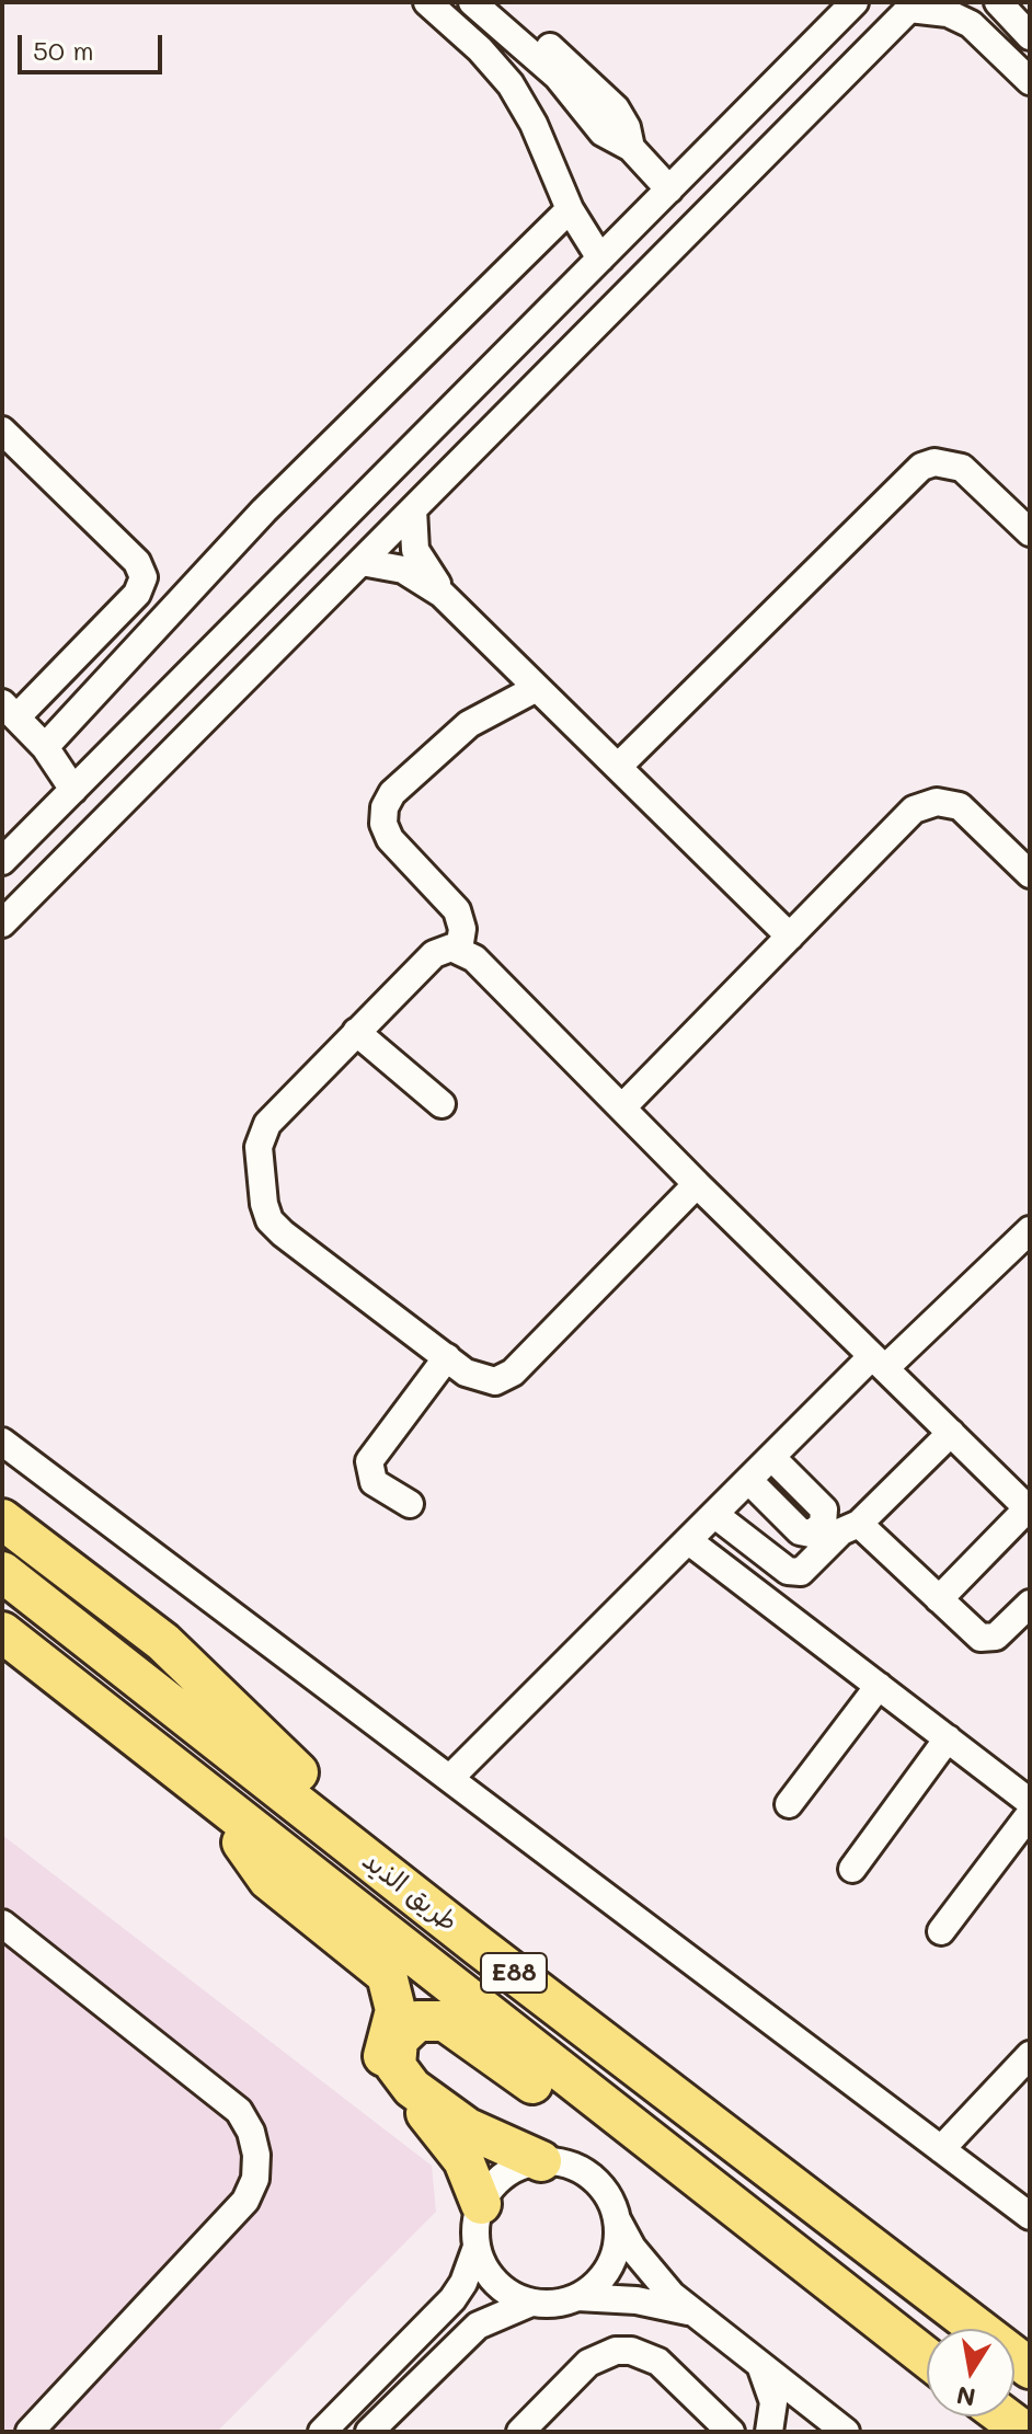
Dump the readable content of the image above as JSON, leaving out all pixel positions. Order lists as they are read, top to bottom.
{
  "streets": {
    "highway": ["طريق الذيد", "E88"]
  },
  "scale_bar": "50 m",
  "north": "bottom"
}
